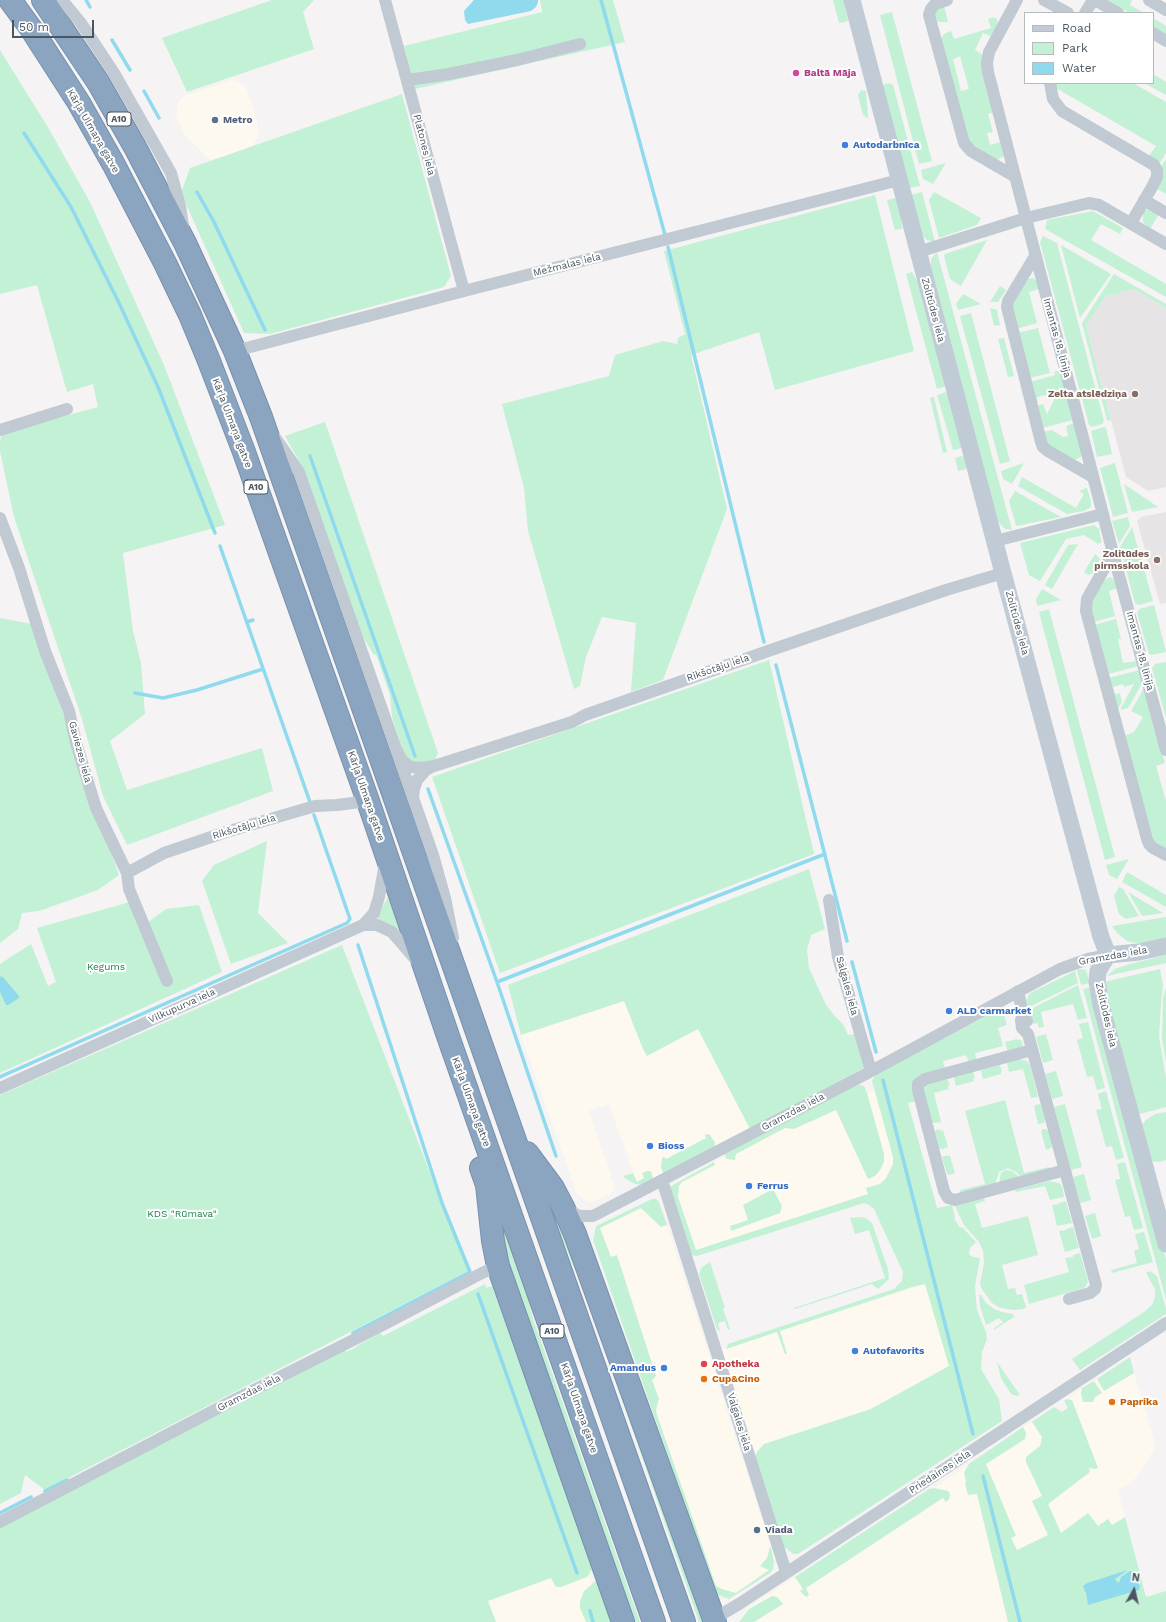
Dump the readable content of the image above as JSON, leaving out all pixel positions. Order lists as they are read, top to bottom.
{
  "streets": {
    "highway": ["A10", "Kārļa Ulmaņa gatve"],
    "street": [
      "Platones iela",
      "Mežmalas iela",
      "Zolitūdes iela",
      "Imantas 18. līnija",
      "Rikšotāju iela",
      "Gaviezes iela",
      "Gramzdas iela",
      "Salgales iela",
      "Vilkupurva iela",
      "Valgales iela",
      "Priedaines iela"
    ]
  },
  "crossings": [
    ["A10", "Mežmalas iela"],
    ["Kārļa Ulmaņa gatve", "Rikšotāju iela"],
    ["Platones iela", "Mežmalas iela"],
    ["Mežmalas iela", "Zolitūdes iela"],
    ["Zolitūdes iela", "Rikšotāju iela"],
    ["Zolitūdes iela", "Gramzdas iela"],
    ["Rikšotāju iela", "Gaviezes iela"],
    ["Gramzdas iela", "Salgales iela"],
    ["Gramzdas iela", "Valgales iela"],
    ["Valgales iela", "Priedaines iela"]
  ],
  "parks": ["Ķegums", "KDS \"Rūmava\""],
  "places": [
    "Baltā Māja",
    "Metro",
    "Autodarbnīca",
    "Zelta atslēdziņa",
    "Zolitūdes pirmsskola",
    "ALD carmarket",
    "Bioss",
    "Ferrus",
    "Autofavorits",
    "Apotheka",
    "Amandus",
    "Cup&Cino",
    "Paprika",
    "Viada"
  ],
  "legend": ["Road", "Park", "Water"],
  "scale_bar": "50 m",
  "north": "top"
}
